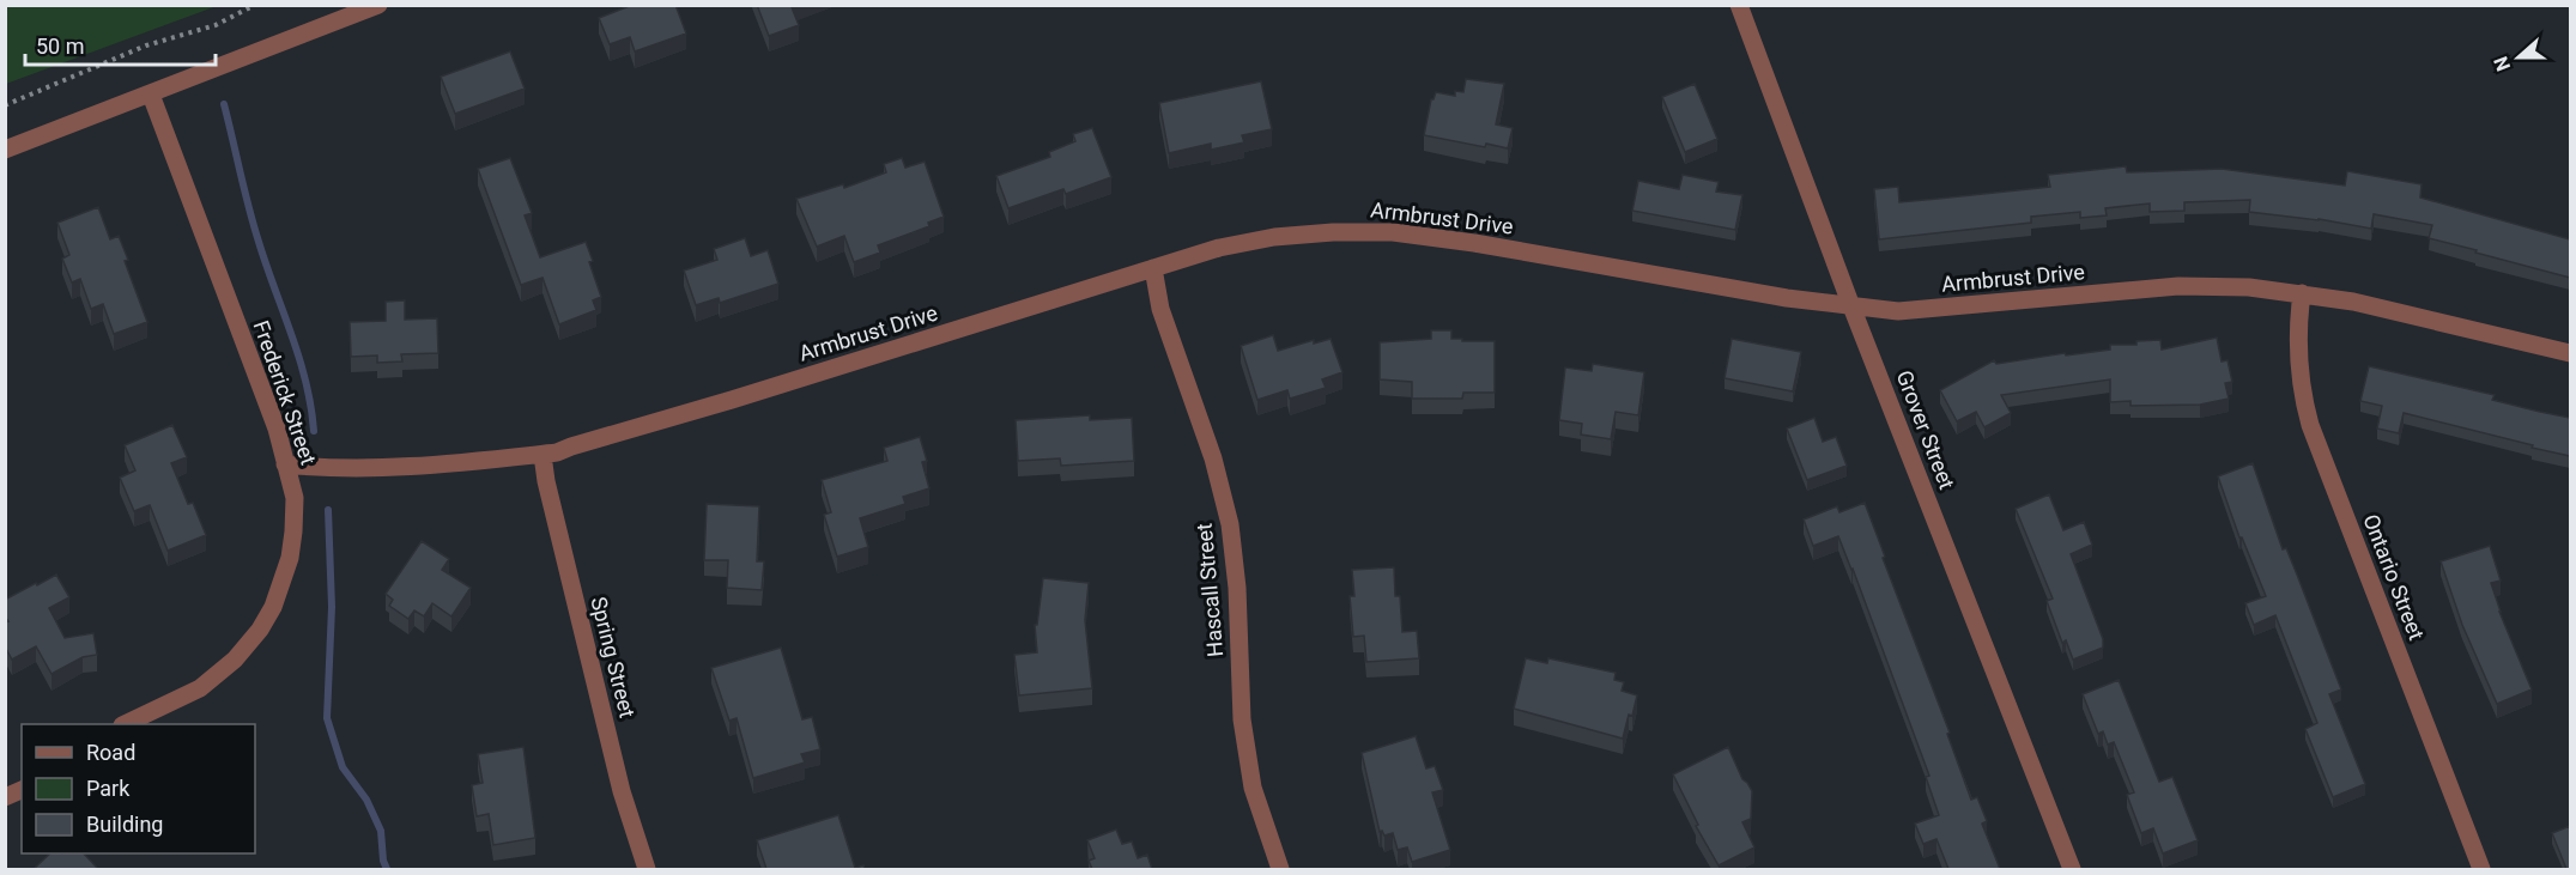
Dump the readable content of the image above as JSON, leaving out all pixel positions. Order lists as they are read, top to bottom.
{
  "streets": {
    "street": [
      "Armbrust Drive",
      "Frederick Street",
      "Grover Street",
      "Ontario Street",
      "Hascall Street",
      "Spring Street"
    ]
  },
  "crossings": [
    ["Armbrust Drive", "Frederick Street"],
    ["Armbrust Drive", "Grover Street"],
    ["Armbrust Drive", "Ontario Street"],
    ["Armbrust Drive", "Hascall Street"],
    ["Armbrust Drive", "Spring Street"]
  ],
  "legend": ["Road", "Park", "Building"],
  "scale_bar": "50 m",
  "north": "left"
}
